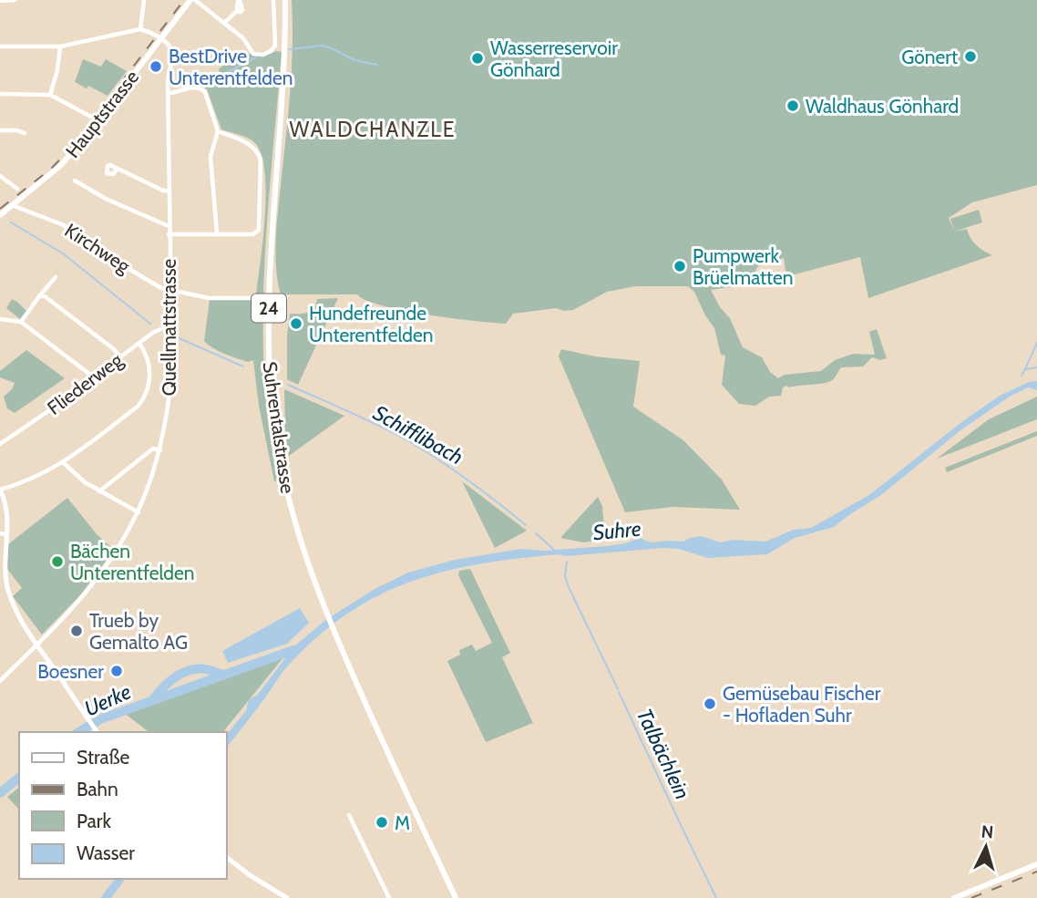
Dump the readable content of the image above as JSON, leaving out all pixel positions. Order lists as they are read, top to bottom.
{
  "streets": {
    "main road": ["Hauptstrasse", "24", "Suhrentalstrasse"],
    "street": ["Kirchweg", "Quellmattstrasse", "Fliederweg"]
  },
  "crossings": [
    ["Hauptstrasse", "Kirchweg"],
    ["Hauptstrasse", "Quellmattstrasse"],
    ["Kirchweg", "Quellmattstrasse"],
    ["Quellmattstrasse", "Fliederweg"]
  ],
  "districts": ["WALDCHANZLE"],
  "water": [
    "Schifflibach",
    "Suhre",
    "Uerke",
    "Talbächlein"
  ],
  "places": [
    "Gönert",
    "Wasserreservoir Gönhard",
    "BestDrive Unterentfelden",
    "Waldhaus Gönhard",
    "Pumpwerk Brüelmatten",
    "Hundefreunde Unterentfelden",
    "Bächen Unterentfelden",
    "Trueb by Gemalto AG",
    "Boesner",
    "Gemüsebau Fischer - Hofladen Suhr",
    "M"
  ],
  "legend": [
    "Straße",
    "Bahn",
    "Park",
    "Wasser"
  ],
  "north": "top"
}
